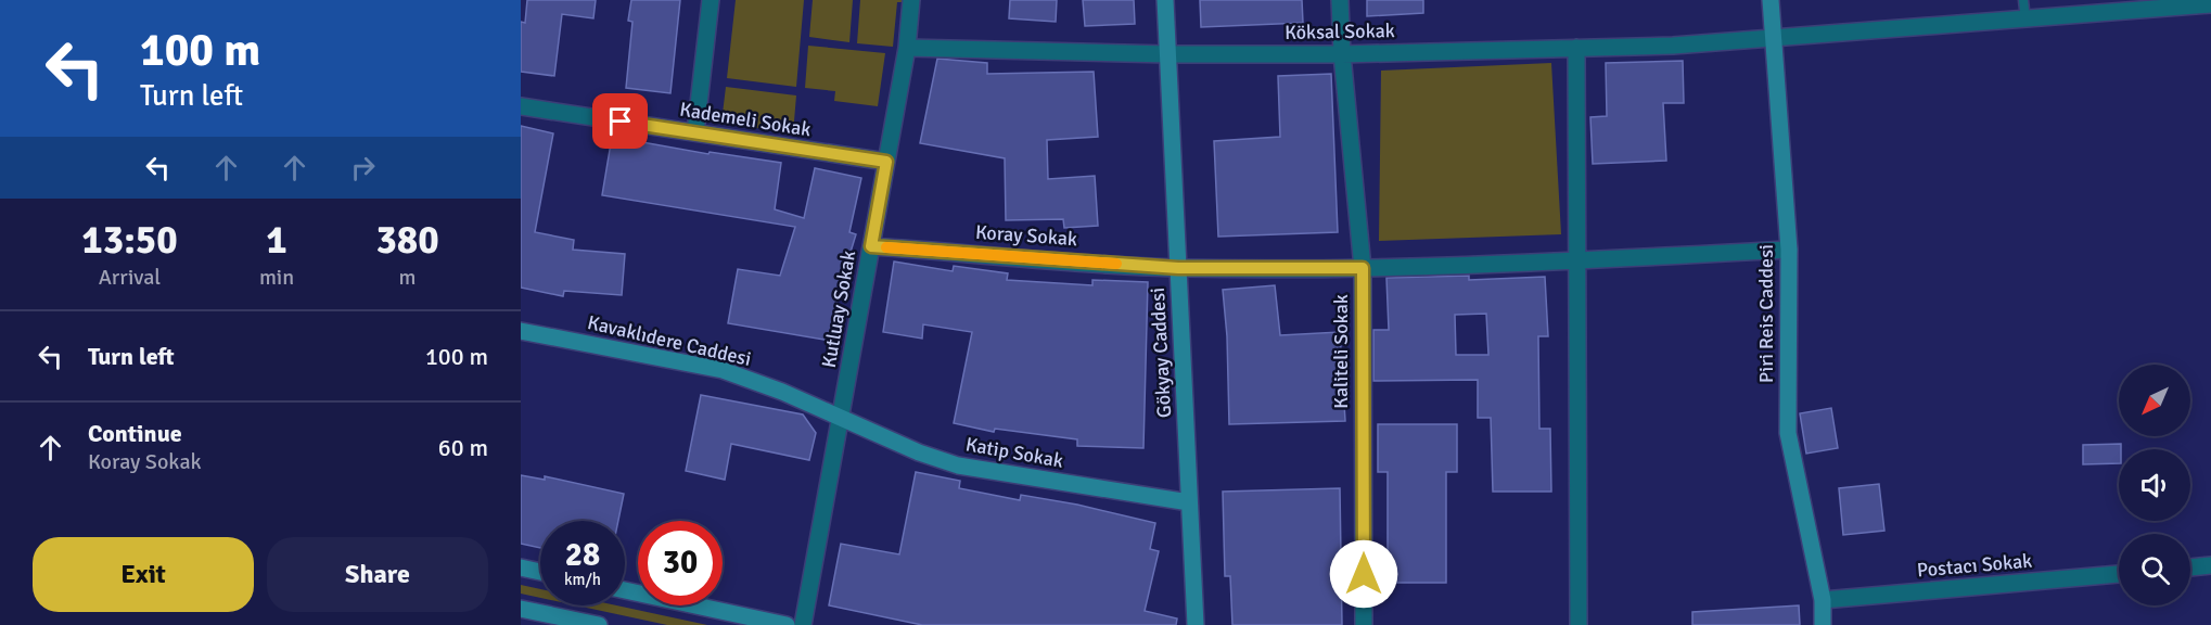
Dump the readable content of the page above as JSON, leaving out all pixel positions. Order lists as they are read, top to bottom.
{
  "streets": {
    "street": [
      "Köksal Sokak",
      "Kademeli Sokak",
      "Koray Sokak",
      "Kutluay Sokak",
      "Piri Reis Caddesi",
      "Kavaklıdere Caddesi",
      "Kaliteli Sokak",
      "Gökyay Caddesi",
      "Katip Sokak",
      "Postacı Sokak"
    ]
  },
  "crossings": [
    ["Köksal Sokak", "Kutluay Sokak"],
    ["Köksal Sokak", "Piri Reis Caddesi"],
    ["Köksal Sokak", "Kaliteli Sokak"],
    ["Köksal Sokak", "Gökyay Caddesi"],
    ["Kademeli Sokak", "Kutluay Sokak"],
    ["Koray Sokak", "Kutluay Sokak"],
    ["Koray Sokak", "Piri Reis Caddesi"],
    ["Koray Sokak", "Kaliteli Sokak"],
    ["Koray Sokak", "Gökyay Caddesi"],
    ["Kutluay Sokak", "Kavaklıdere Caddesi"],
    ["Kutluay Sokak", "Katip Sokak"],
    ["Piri Reis Caddesi", "Postacı Sokak"],
    ["Kavaklıdere Caddesi", "Katip Sokak"],
    ["Gökyay Caddesi", "Katip Sokak"]
  ],
  "north": "bottom left",
  "page": {
    "turn": ["100 m", "Turn left"],
    "eta": [
      "13:50",
      "Arrival",
      "1",
      "min",
      "380",
      "m"
    ],
    "list": [
      {
        "name": "Turn left",
        "value": "100 m"
      },
      {
        "name": "Continue",
        "note": "Koray Sokak",
        "value": "60 m"
      }
    ],
    "speed": "28 km/h",
    "limit": "30",
    "buttons": ["Exit", "Share"]
  }
}
